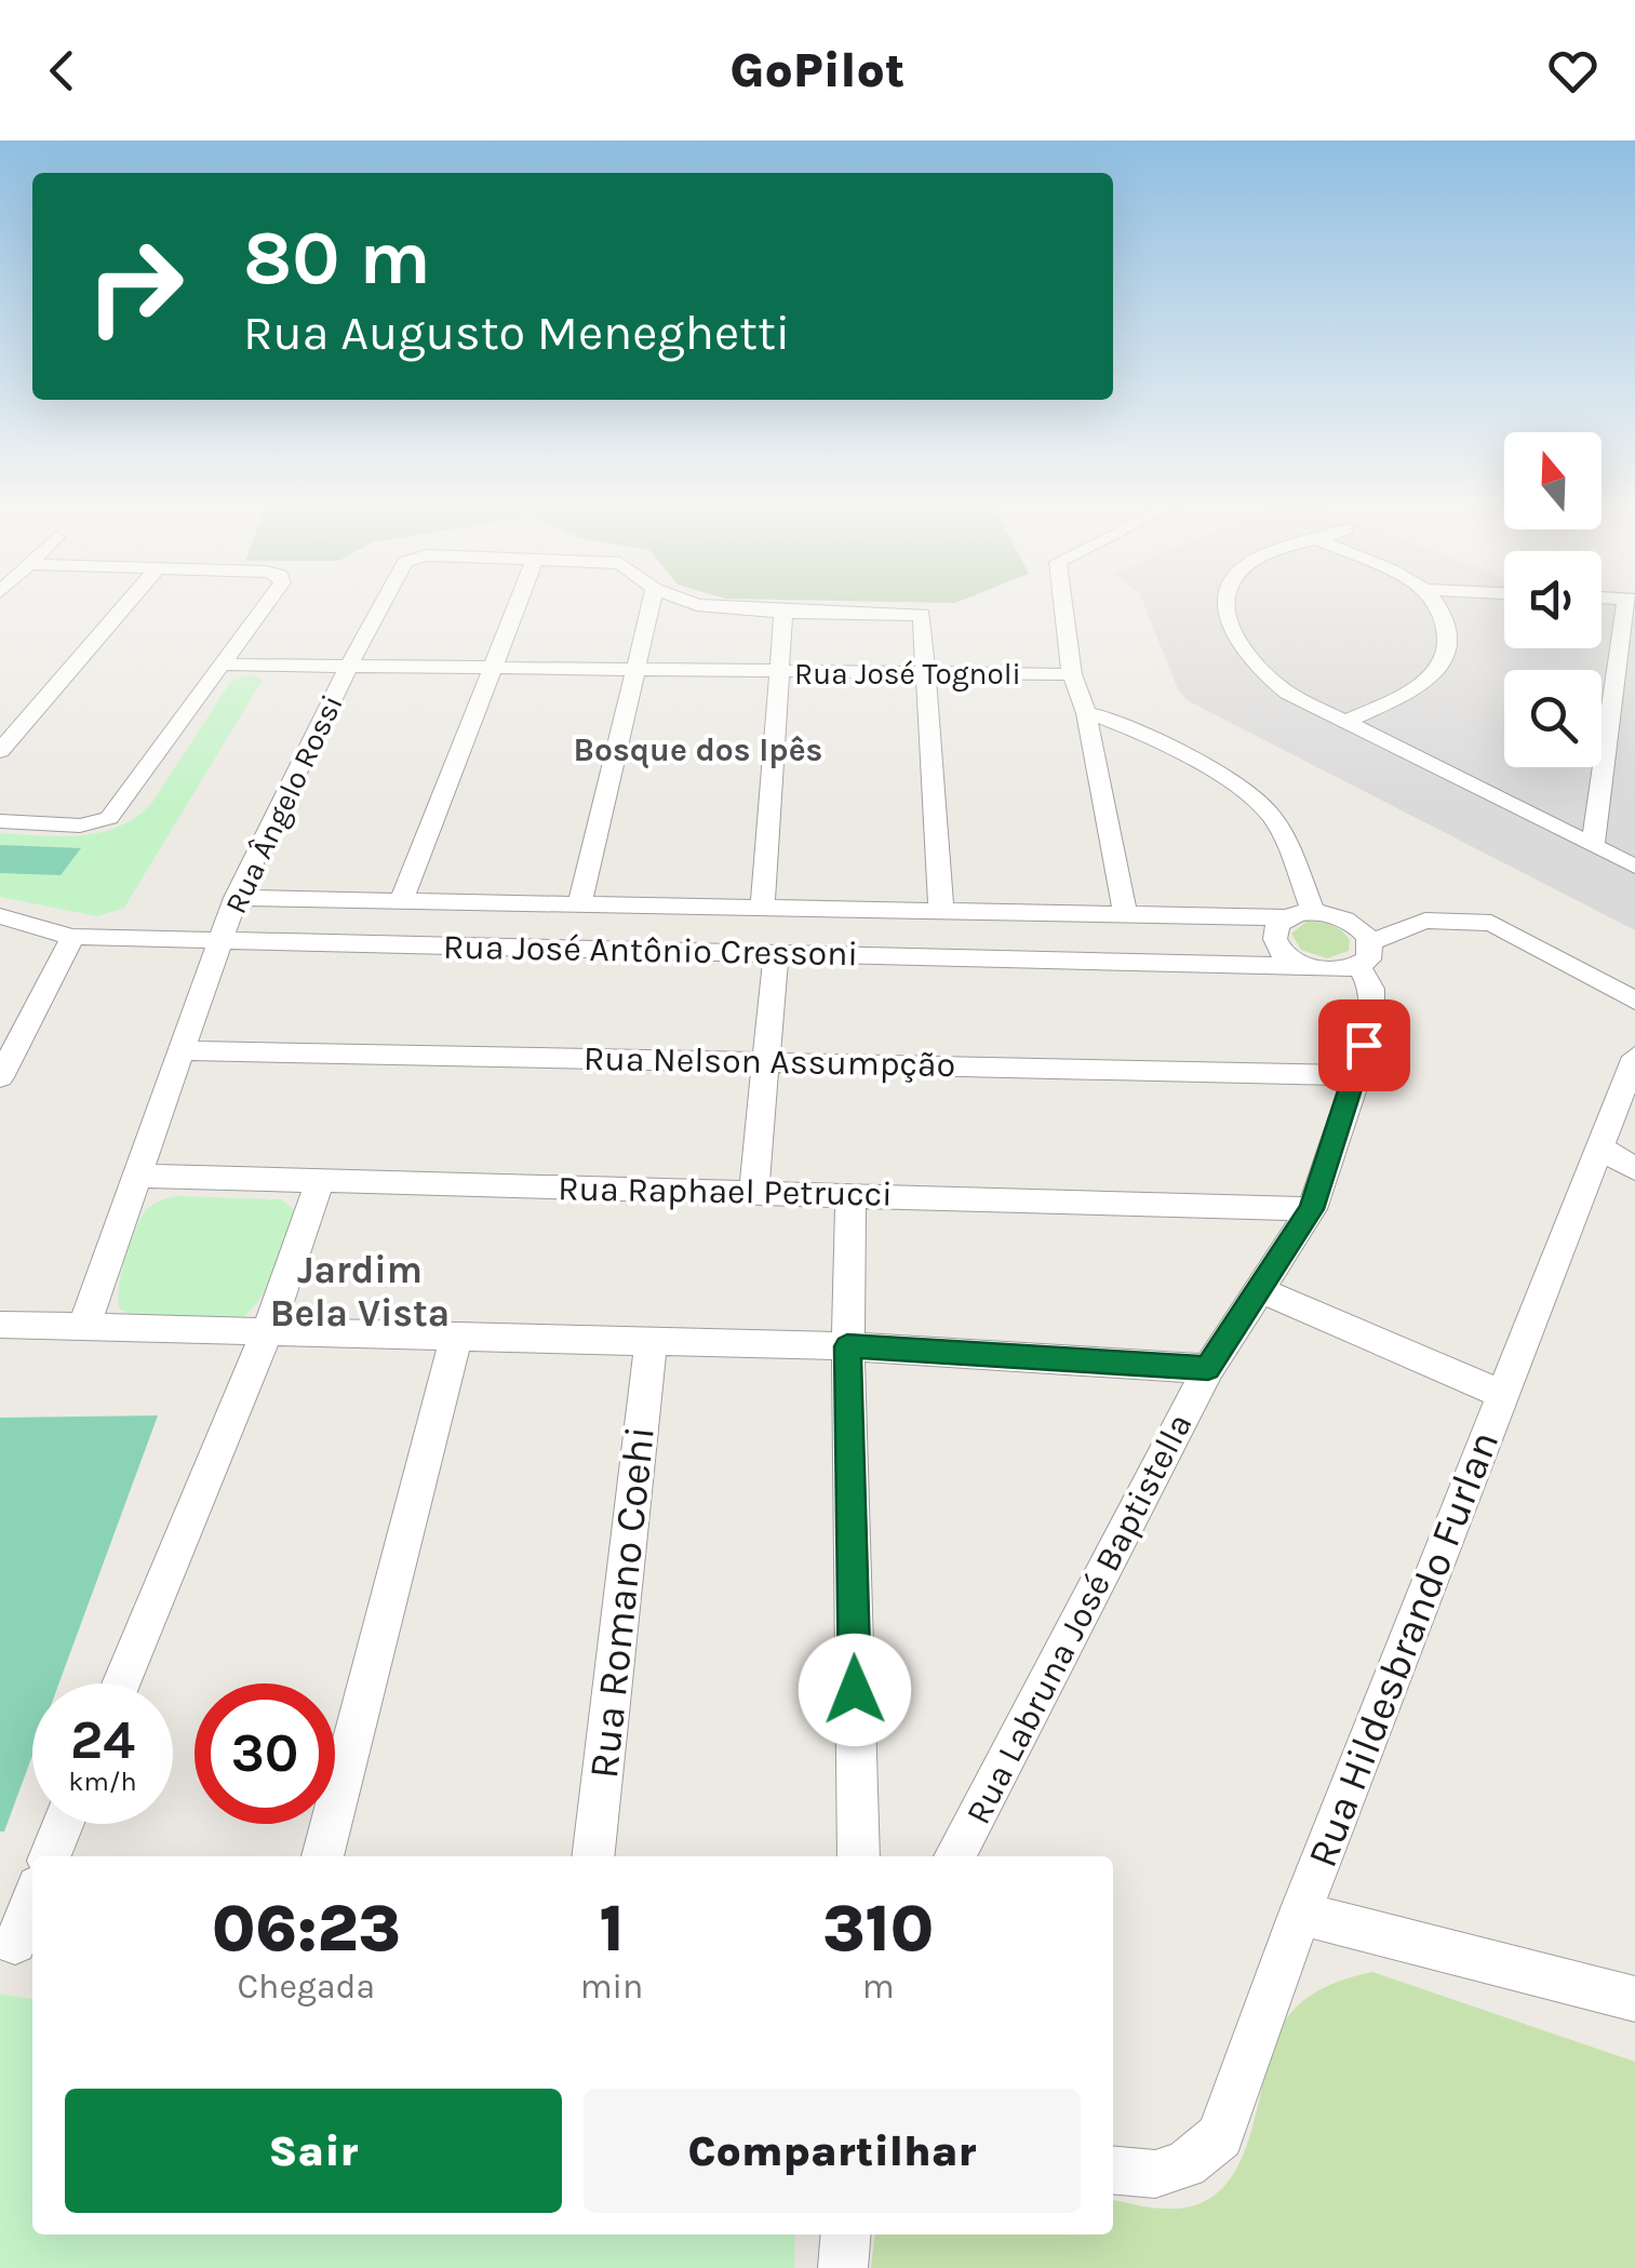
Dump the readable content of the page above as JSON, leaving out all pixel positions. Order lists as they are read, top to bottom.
{
  "streets": {
    "street": [
      "Rua José Tognoli",
      "Rua Ângelo Rossi",
      "Rua José Antônio Cressoni",
      "Rua Nelson Assumpção",
      "Rua Raphael Petrucci",
      "Rua Romano Coehi",
      "Rua Labruna José Baptistella",
      "Rua Hildesbrando Furlan"
    ]
  },
  "crossings": [
    ["Rua José Tognoli", "Rua Ângelo Rossi"],
    ["Rua Ângelo Rossi", "Rua José Antônio Cressoni"],
    ["Rua Ângelo Rossi", "Rua Nelson Assumpção"],
    ["Rua Ângelo Rossi", "Rua Raphael Petrucci"],
    ["Rua José Antônio Cressoni", "Rua Labruna José Baptistella"],
    ["Rua Nelson Assumpção", "Rua Labruna José Baptistella"],
    ["Rua Raphael Petrucci", "Rua Labruna José Baptistella"]
  ],
  "districts": ["Bosque dos Ipês", "Jardim Bela Vista"],
  "north": "top",
  "page": {
    "header": "GoPilot",
    "turn": ["80 m", "Rua Augusto Meneghetti"],
    "speed": "24 km/h",
    "limit": "30",
    "eta": [
      "06:23",
      "Chegada",
      "1",
      "min",
      "310",
      "m"
    ],
    "buttons": ["Sair", "Compartilhar"]
  }
}
